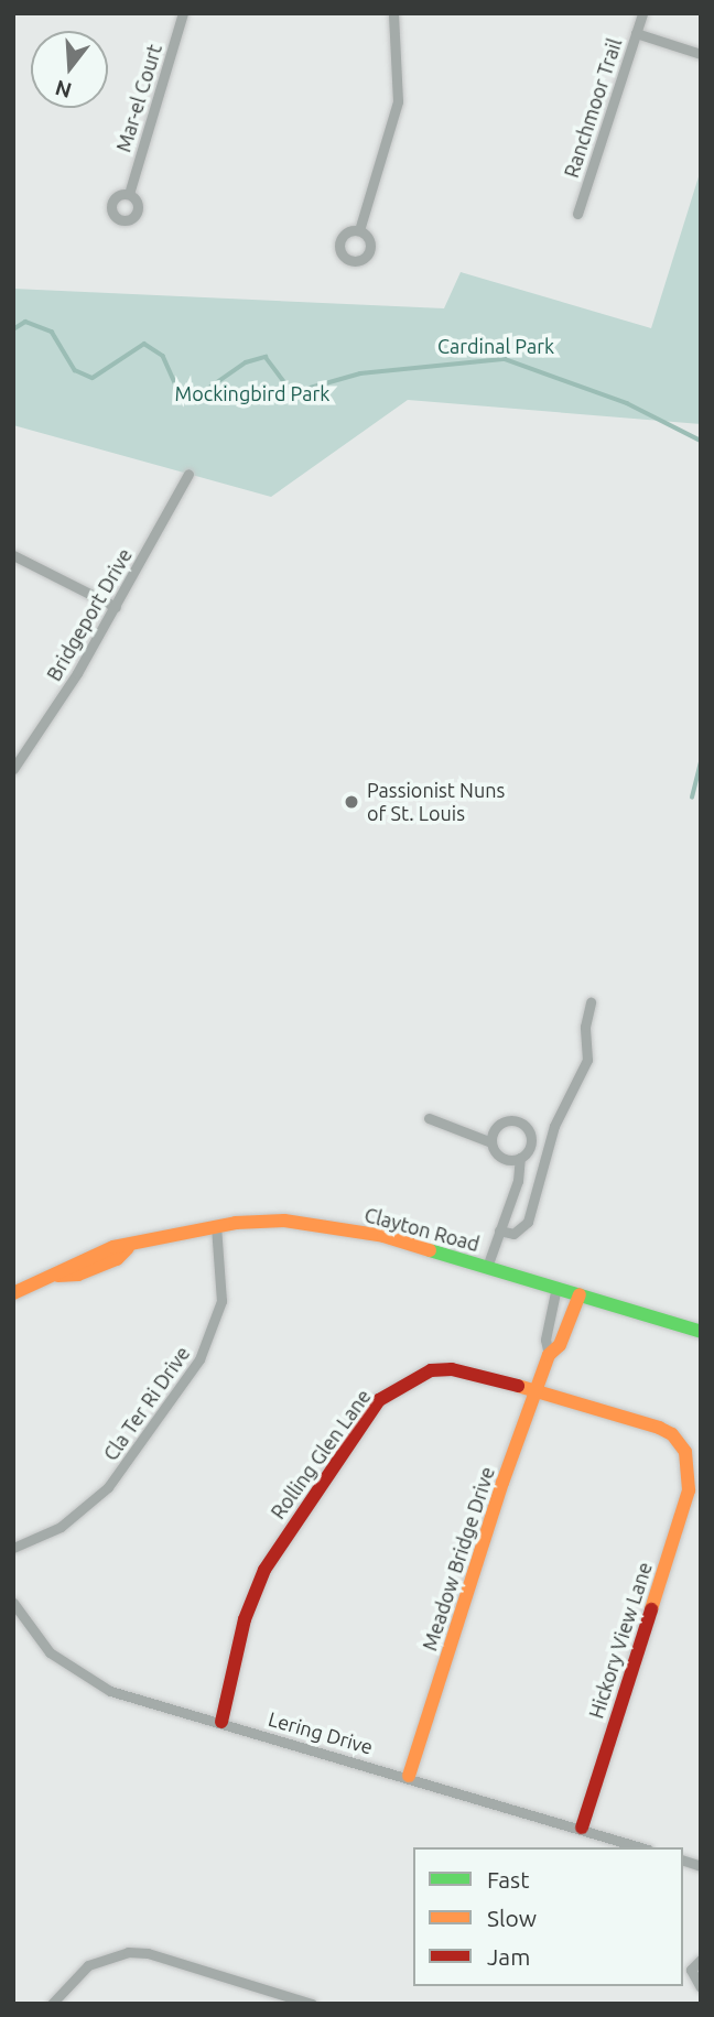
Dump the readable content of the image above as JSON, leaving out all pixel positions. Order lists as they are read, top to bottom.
{
  "streets": {
    "street": [
      "Mar-el Court",
      "Ranchmoor Trail",
      "Bridgeport Drive",
      "Clayton Road",
      "Cla Ter Ri Drive",
      "Rolling Glen Lane",
      "Meadow Bridge Drive",
      "Hickory View Lane",
      "Lering Drive"
    ]
  },
  "crossings": [
    ["Clayton Road", "Cla Ter Ri Drive"],
    ["Clayton Road", "Meadow Bridge Drive"],
    ["Rolling Glen Lane", "Meadow Bridge Drive"],
    ["Rolling Glen Lane", "Hickory View Lane"],
    ["Rolling Glen Lane", "Lering Drive"],
    ["Meadow Bridge Drive", "Lering Drive"],
    ["Hickory View Lane", "Lering Drive"]
  ],
  "parks": ["Cardinal Park", "Mockingbird Park"],
  "places": ["Passionist Nuns of St. Louis"],
  "legend": ["Fast", "Slow", "Jam"],
  "north": "bottom"
}
